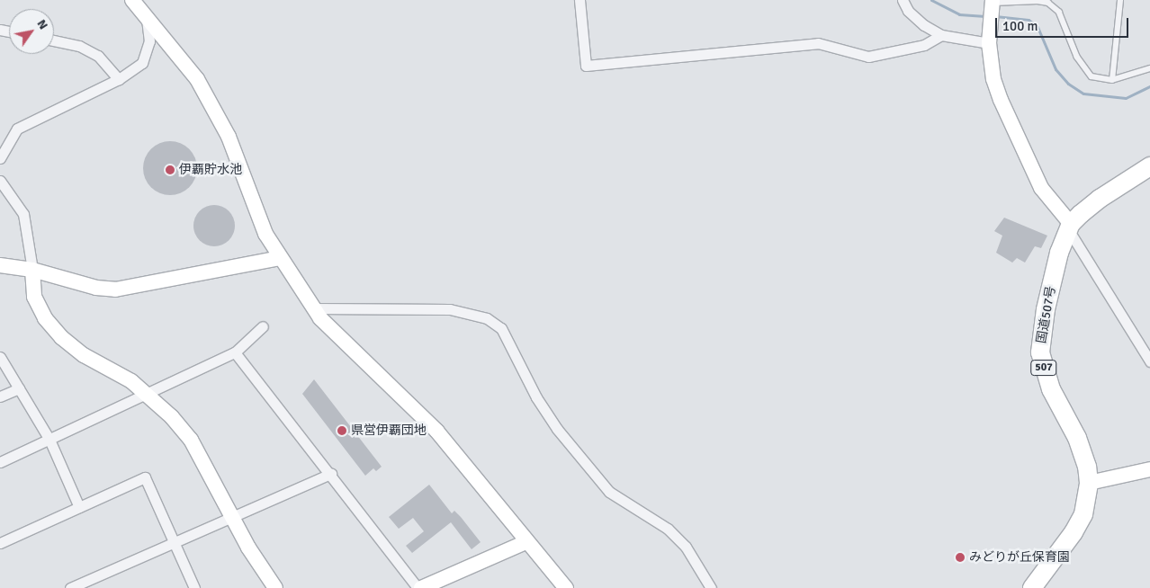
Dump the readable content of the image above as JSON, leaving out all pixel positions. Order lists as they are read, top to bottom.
{
  "streets": {
    "highway": ["国道507号", "507"]
  },
  "places": ["伊覇貯水池", "県営伊覇団地", "みどりが丘保育園"],
  "scale_bar": "100 m",
  "north": "top right"
}
